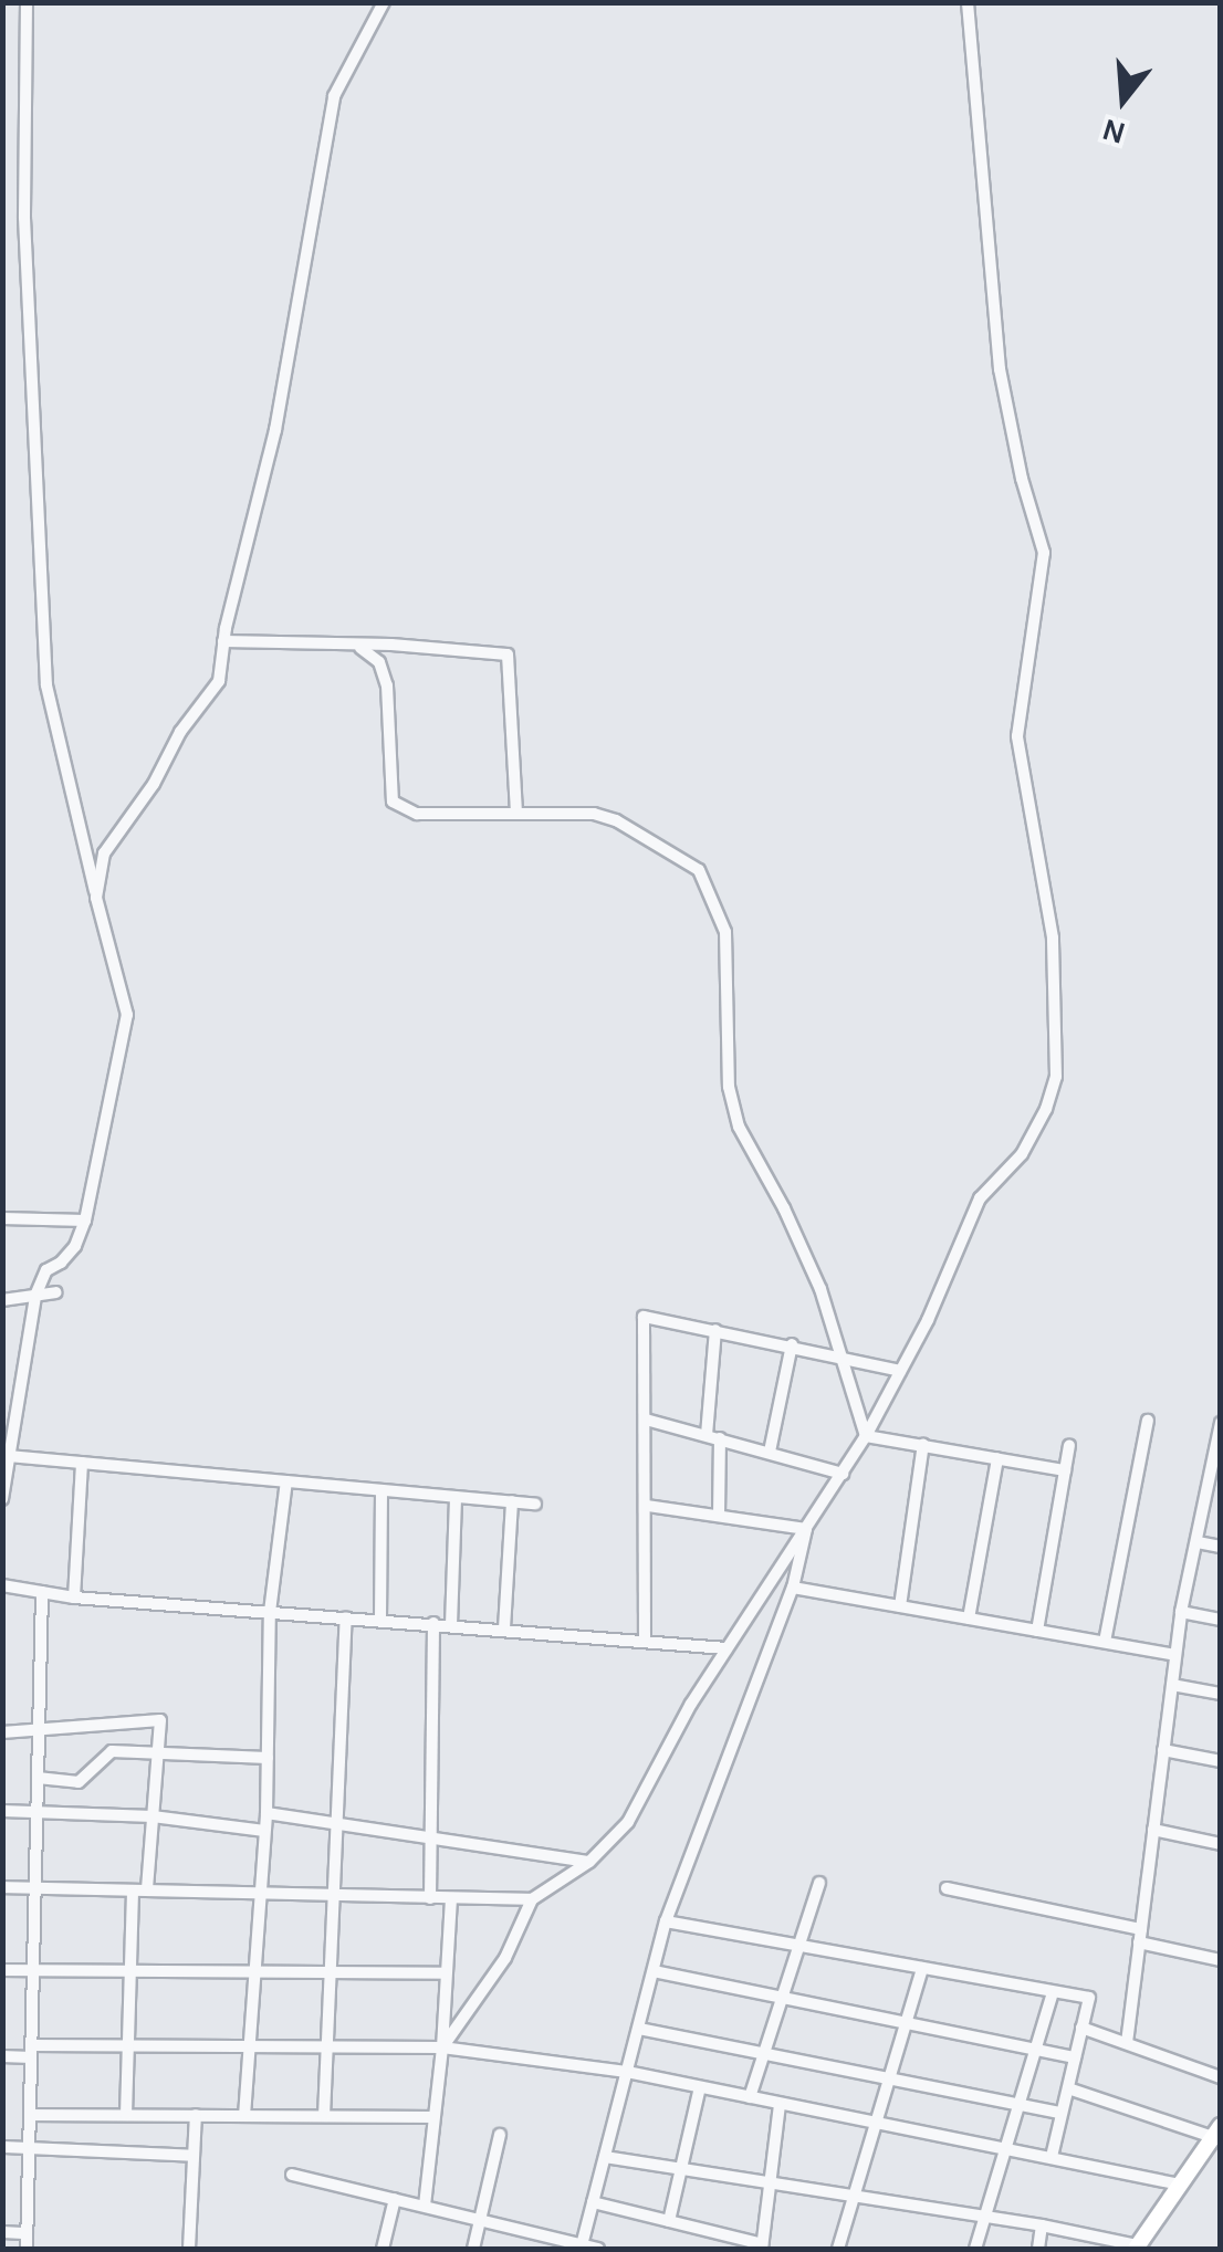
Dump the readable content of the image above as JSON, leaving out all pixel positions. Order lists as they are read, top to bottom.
{
  "north": "bottom"
}
